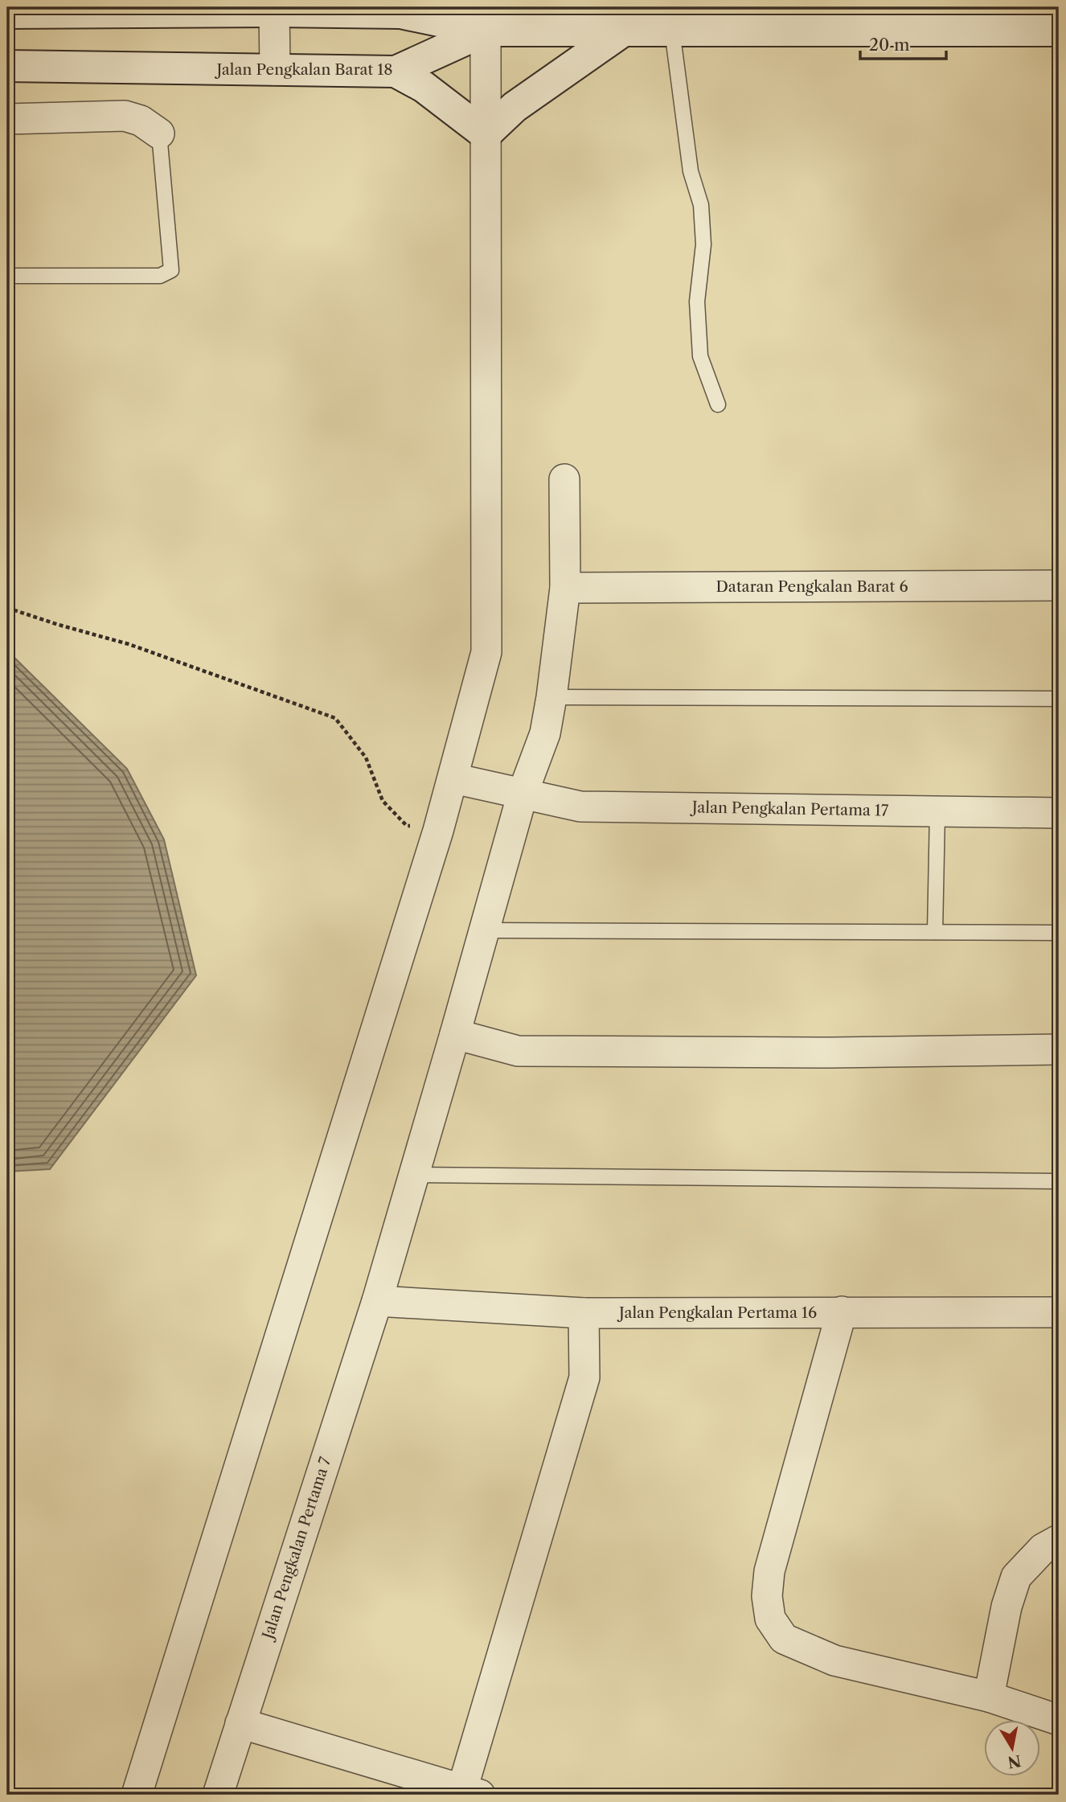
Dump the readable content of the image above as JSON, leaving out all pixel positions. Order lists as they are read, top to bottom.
{
  "streets": {
    "street": [
      "Jalan Pengkalan Barat 18",
      "Dataran Pengkalan Barat 6",
      "Jalan Pengkalan Pertama 17",
      "Jalan Pengkalan Pertama 16",
      "Jalan Pengkalan Pertama 7"
    ]
  },
  "crossings": [
    ["Dataran Pengkalan Barat 6", "Jalan Pengkalan Pertama 7"],
    ["Jalan Pengkalan Pertama 17", "Jalan Pengkalan Pertama 7"],
    ["Jalan Pengkalan Pertama 16", "Jalan Pengkalan Pertama 7"]
  ],
  "scale_bar": "20 m",
  "north": "bottom"
}
